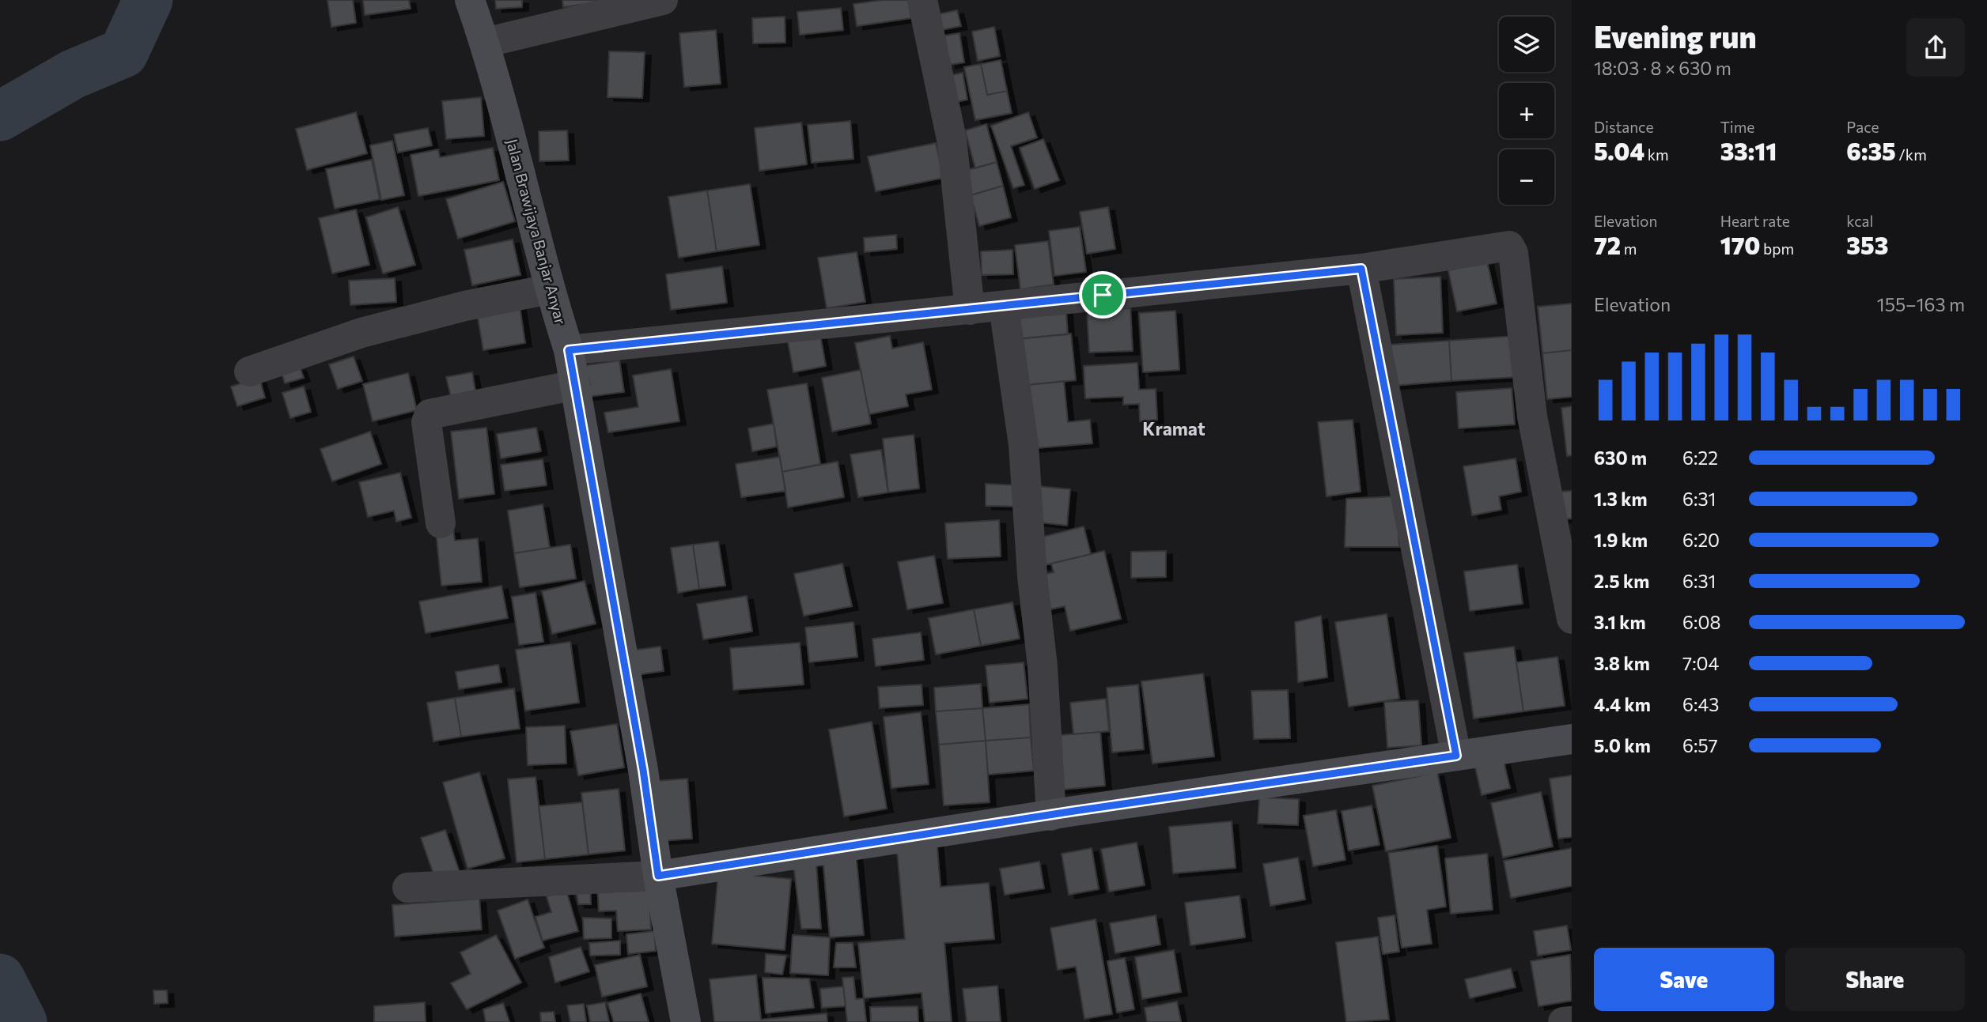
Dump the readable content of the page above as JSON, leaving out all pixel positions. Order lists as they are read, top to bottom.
{
  "streets": {
    "street": ["Jalan Brawijaya Banjar Anyar"]
  },
  "districts": ["Kramat"],
  "page": {
    "heading": ["Evening run", "18:03 · 8 × 630 m"],
    "map_buttons": ["+", "−"],
    "stats": [
      ["Distance", "5.04 km"],
      ["Time", "33:11"],
      ["Pace", "6:35 /km"],
      ["Elevation", "72 m"],
      ["Heart rate", "170 bpm"],
      ["kcal", "353"]
    ],
    "chart": ["Elevation", "155–163 m"],
    "list": [
      {
        "name": "630 m",
        "note": "6:22"
      },
      {
        "name": "1.3 km",
        "note": "6:31"
      },
      {
        "name": "1.9 km",
        "note": "6:20"
      },
      {
        "name": "2.5 km",
        "note": "6:31"
      },
      {
        "name": "3.1 km",
        "note": "6:08"
      },
      {
        "name": "3.8 km",
        "note": "7:04"
      },
      {
        "name": "4.4 km",
        "note": "6:43"
      },
      {
        "name": "5.0 km",
        "note": "6:57"
      }
    ],
    "buttons": ["Save", "Share"]
  }
}
